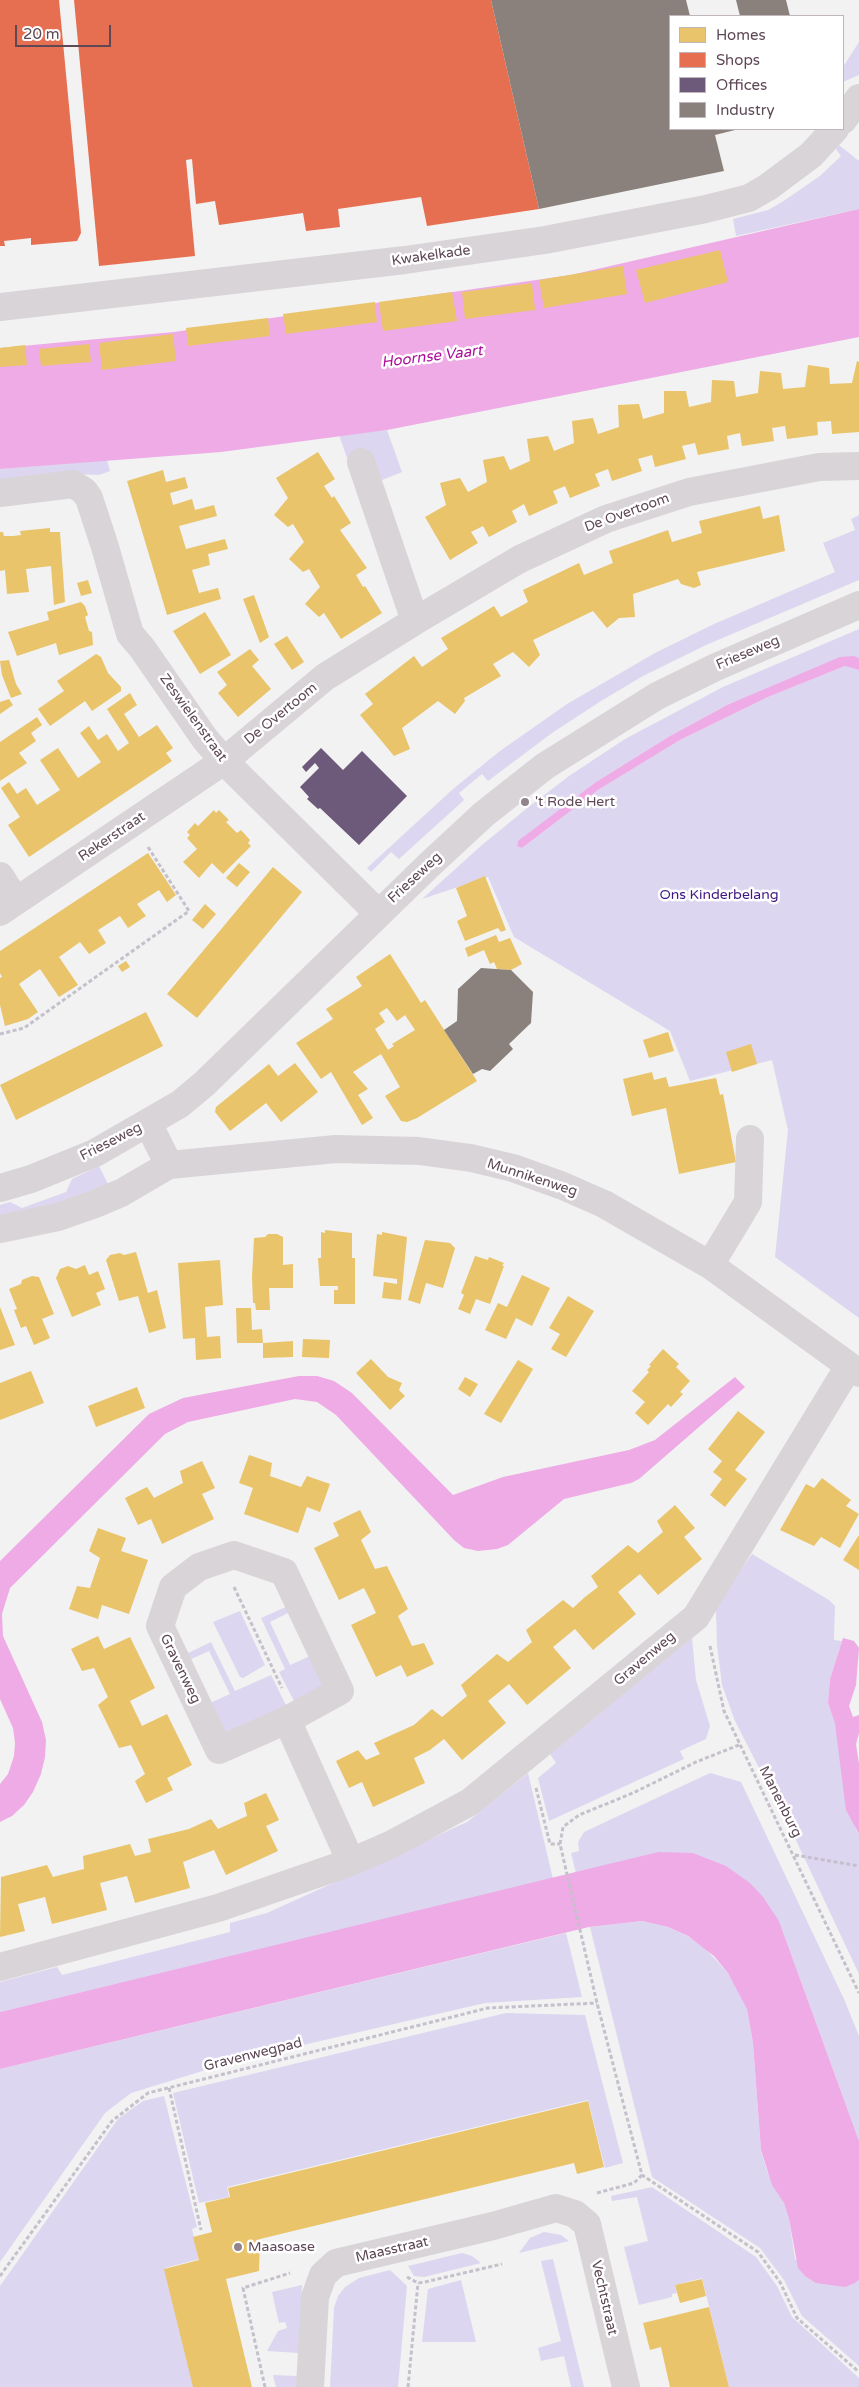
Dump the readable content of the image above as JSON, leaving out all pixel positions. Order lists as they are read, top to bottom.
{
  "streets": {
    "street": [
      "Kwakelkade",
      "De Overtoom",
      "Frieseweg",
      "Zeswielenstraat",
      "Rekerstraat",
      "Munnikenweg",
      "Gravenweg",
      "Maasstraat",
      "Vechtstraat"
    ],
    "path": ["Manenburg", "Gravenwegpad"]
  },
  "crossings": [
    ["De Overtoom", "Zeswielenstraat"],
    ["De Overtoom", "Rekerstraat"],
    ["Frieseweg", "Zeswielenstraat"],
    ["Zeswielenstraat", "Rekerstraat"],
    ["Munnikenweg", "Gravenweg"],
    ["Gravenweg", "Manenburg"],
    ["Maasstraat", "Vechtstraat"]
  ],
  "water": ["Hoornse Vaart"],
  "parks": ["Ons Kinderbelang"],
  "places": ["'t Rode Hert", "Maasoase"],
  "legend": [
    "Homes",
    "Shops",
    "Offices",
    "Industry"
  ],
  "scale_bar": "20 m"
}
